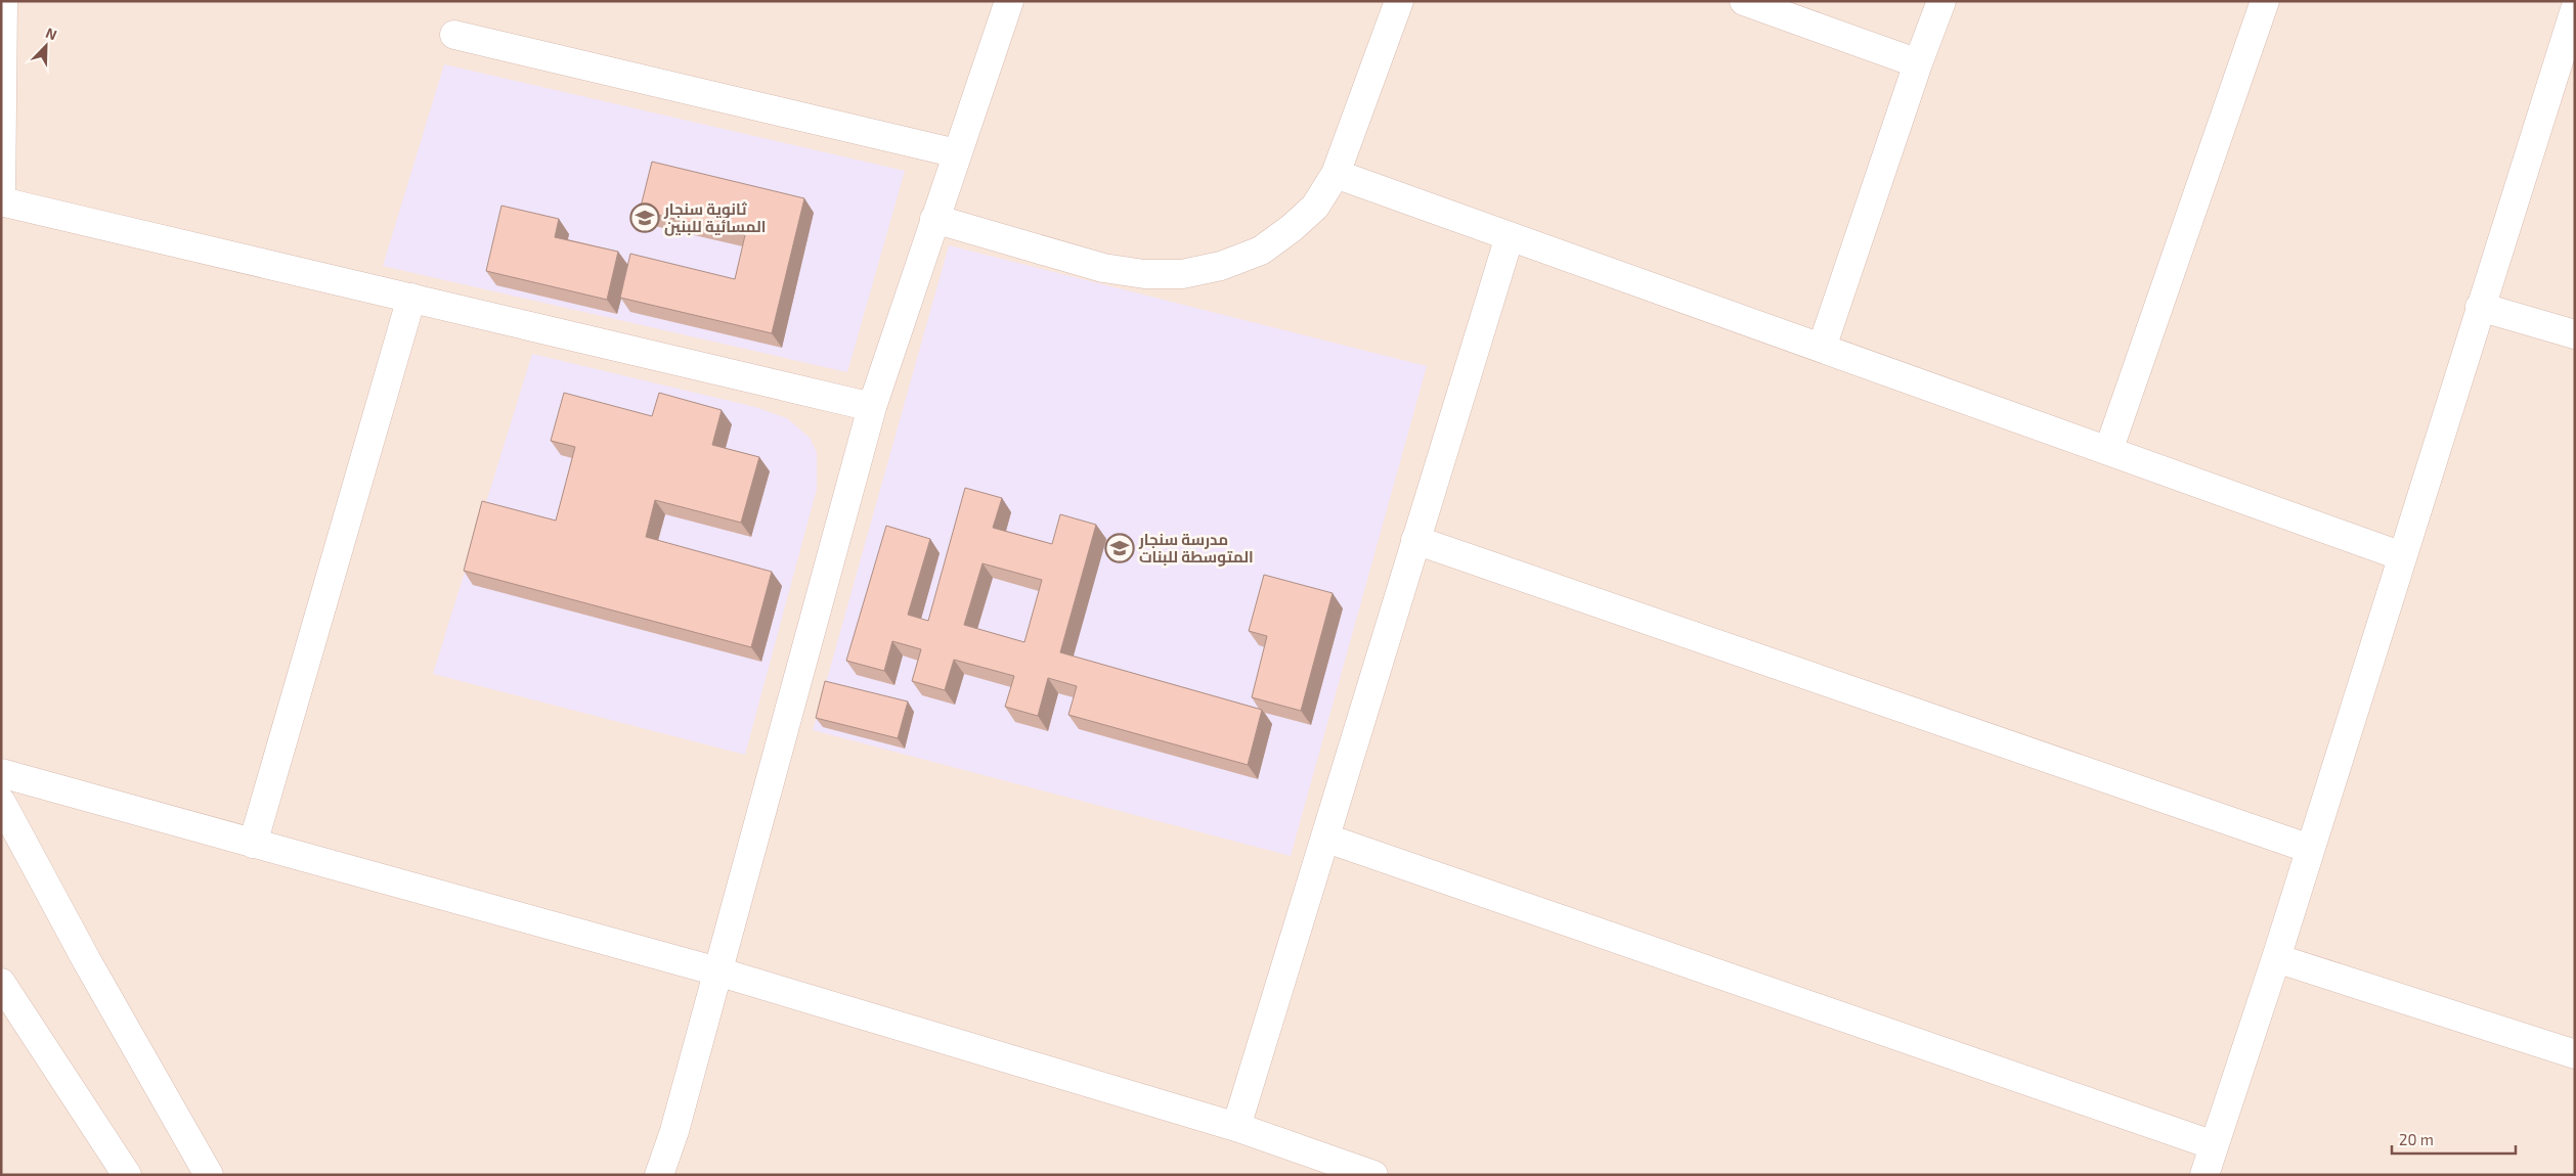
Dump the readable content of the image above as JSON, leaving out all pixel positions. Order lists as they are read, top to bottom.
{
  "places": {
    "school or university": ["ثانوية سنجار المسائية للبنين", "مدرسة سنجار المتوسطة للبنات"]
  },
  "scale_bar": "20 m",
  "north": "top right"
}
